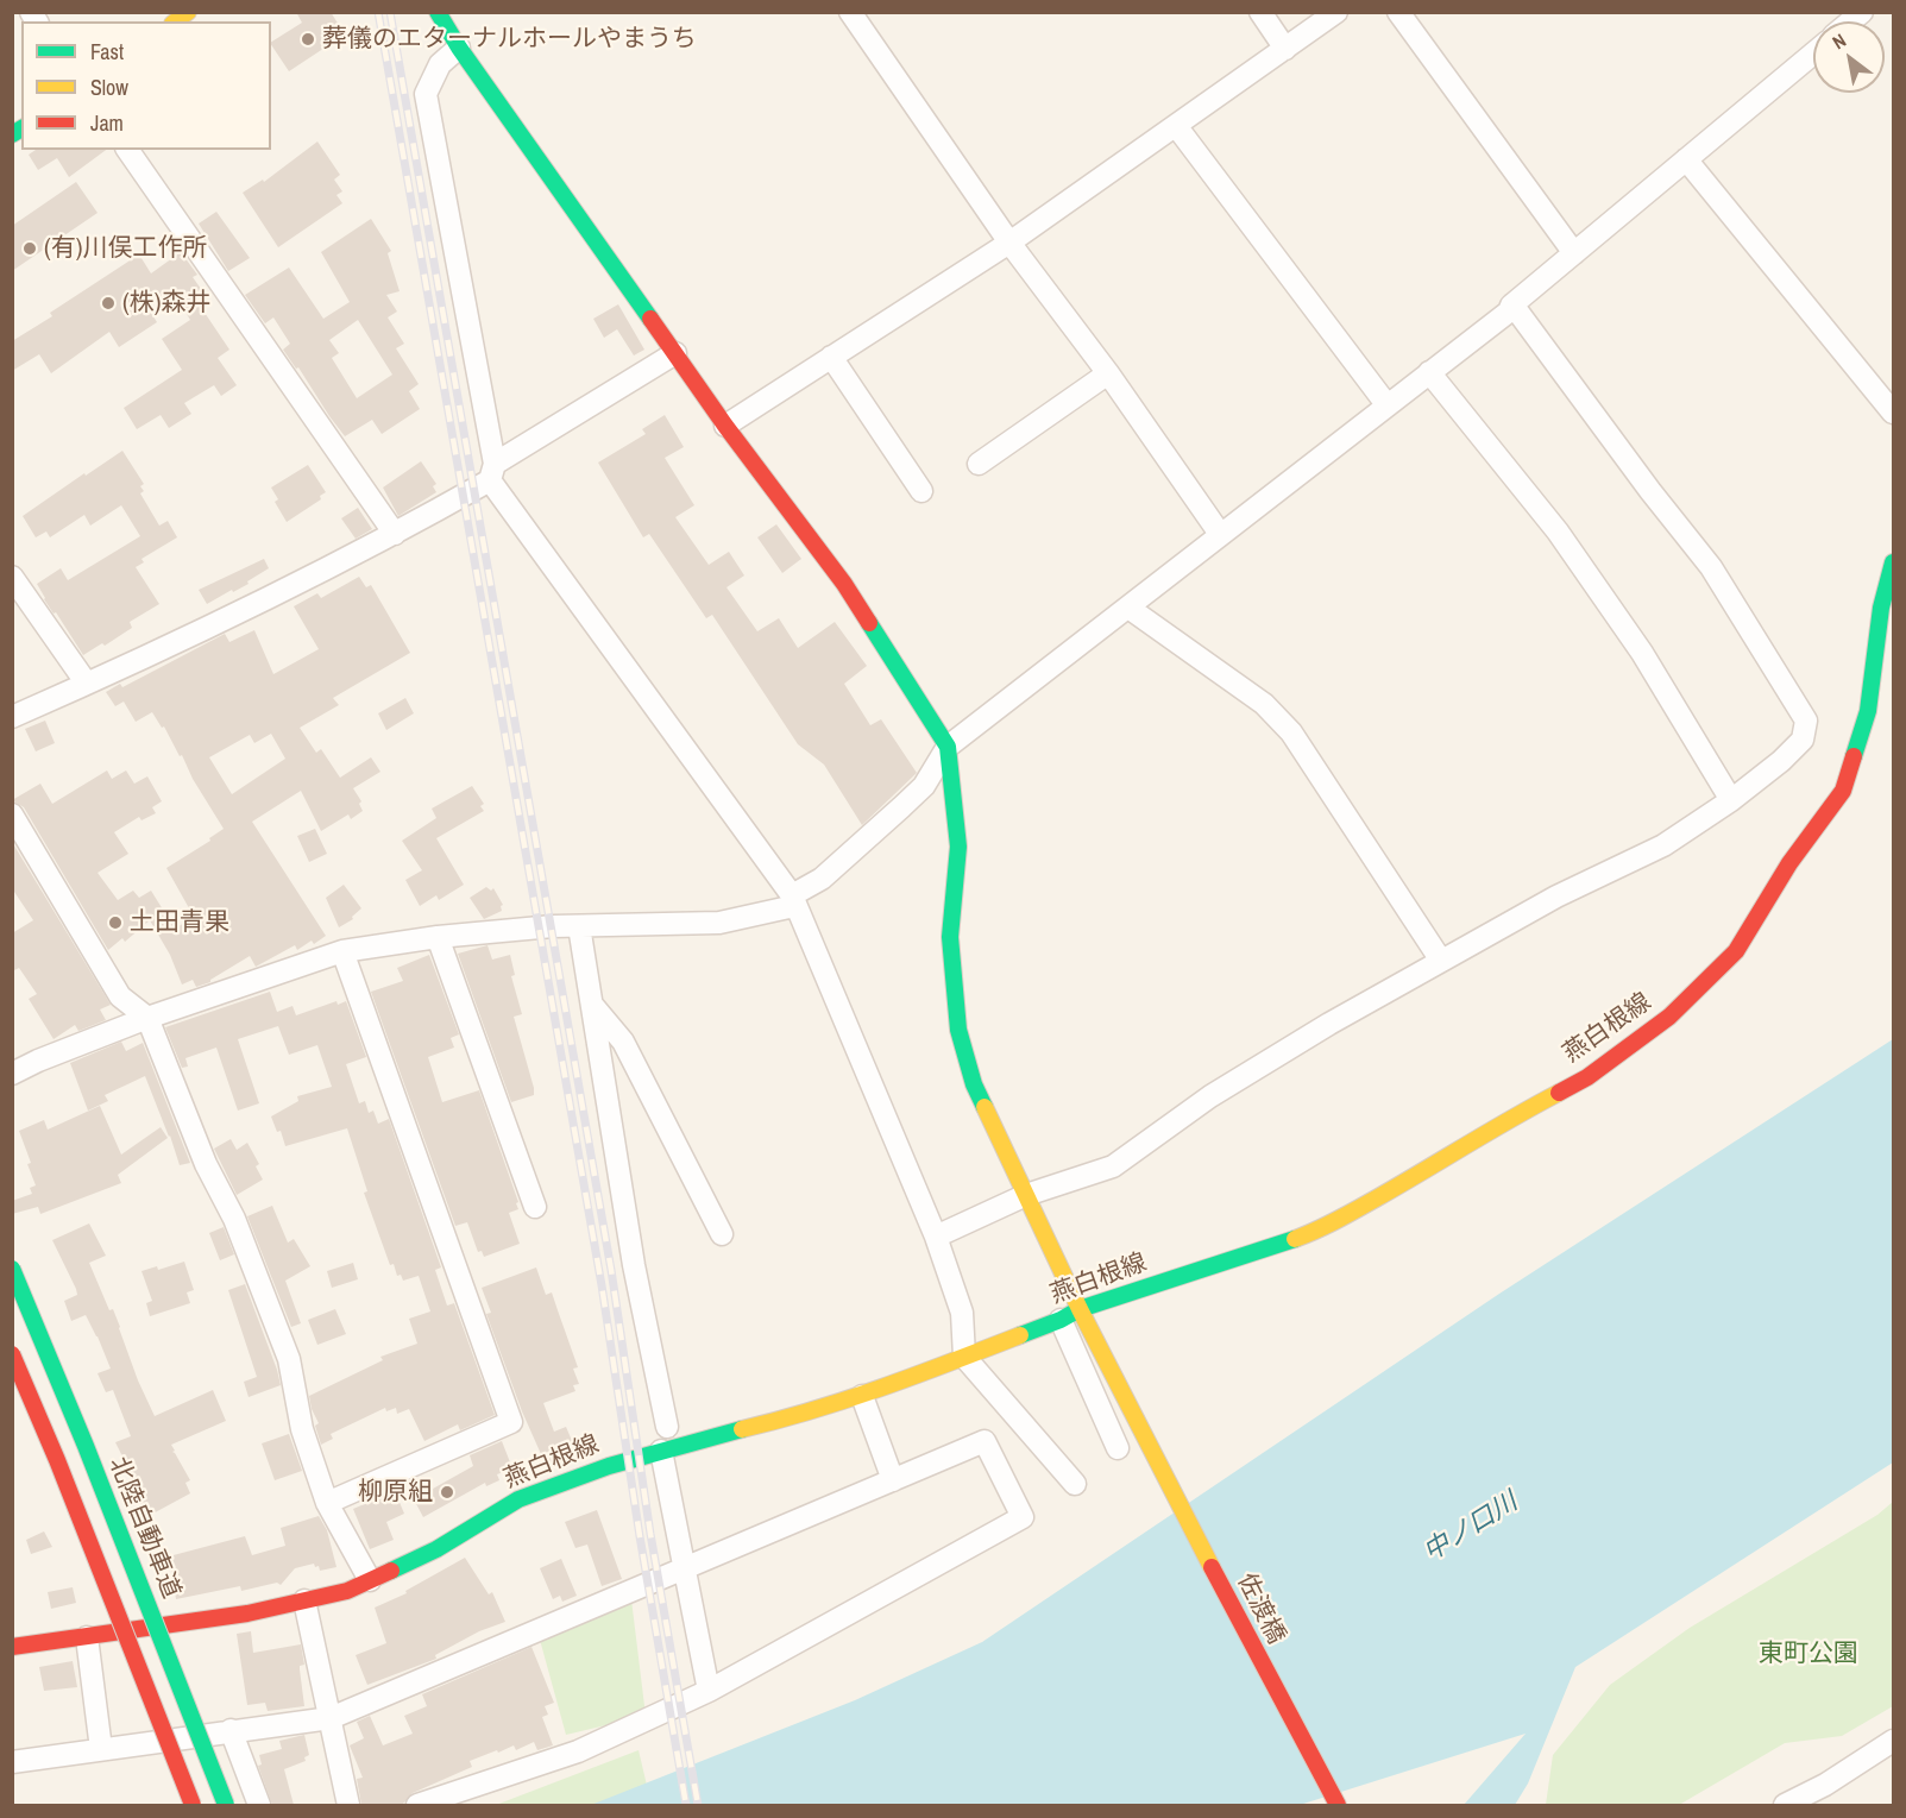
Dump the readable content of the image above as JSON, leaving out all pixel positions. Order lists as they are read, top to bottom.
{
  "streets": {
    "main road": ["燕白根線", "北陸自動車道", "佐渡橋"]
  },
  "crossings": [
    ["燕白根線", "佐渡橋"]
  ],
  "water": ["中ノ口川"],
  "parks": ["東町公園"],
  "places": [
    "葬儀のエターナルホールやまうち",
    "(有)川俣工作所",
    "(株)森井",
    "土田青果",
    "柳原組"
  ],
  "legend": ["Fast", "Slow", "Jam"],
  "north": "top left"
}
